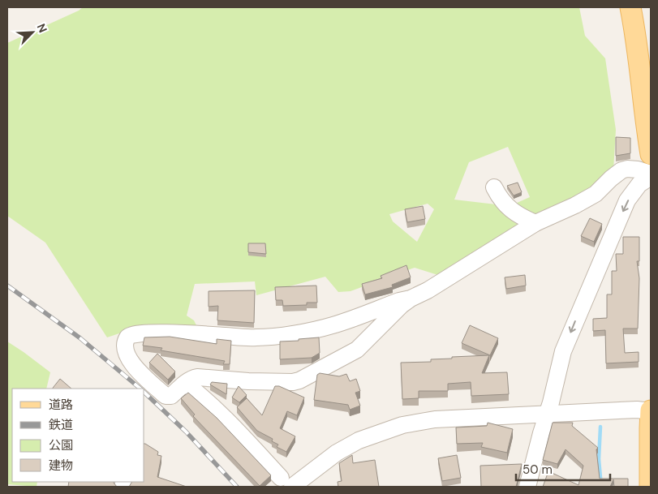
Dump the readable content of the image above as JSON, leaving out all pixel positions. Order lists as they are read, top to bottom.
{
  "legend": [
    "道路",
    "鉄道",
    "公園",
    "建物"
  ],
  "scale_bar": "50 m",
  "north": "top right"
}
